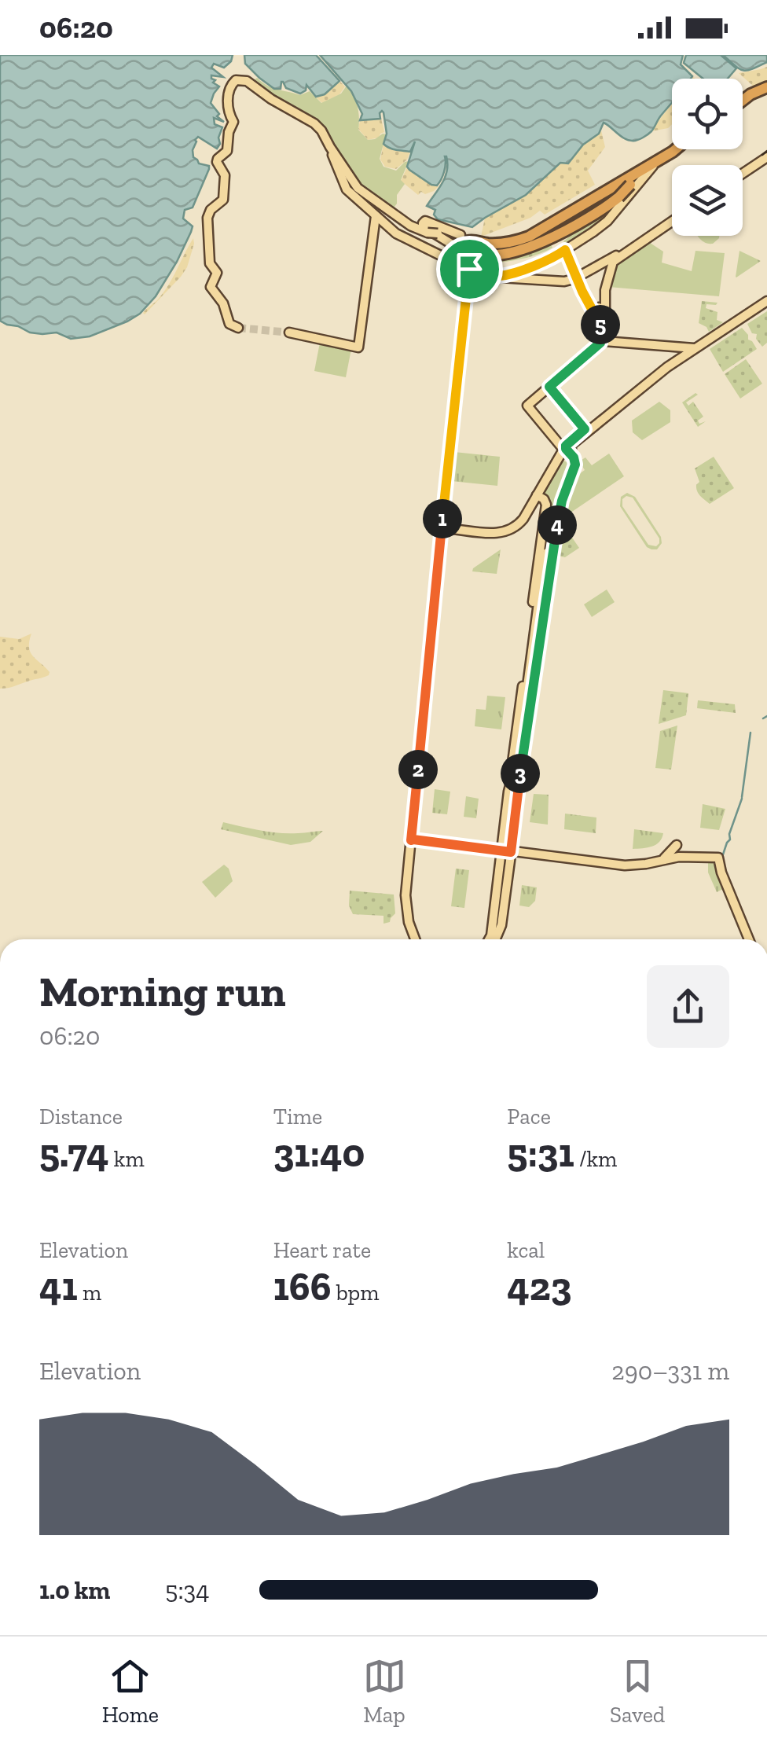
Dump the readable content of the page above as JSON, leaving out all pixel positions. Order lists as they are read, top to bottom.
{
  "page": {
    "status": "06:20",
    "pins": [
      "5",
      "1",
      "4",
      "2",
      "3"
    ],
    "heading": ["Morning run", "06:20"],
    "stats": [
      ["Distance", "5.74 km"],
      ["Time", "31:40"],
      ["Pace", "5:31 /km"],
      ["Elevation", "41 m"],
      ["Heart rate", "166 bpm"],
      ["kcal", "423"]
    ],
    "chart": ["Elevation", "290–331 m"],
    "list": [
      {
        "name": "1.0 km",
        "note": "5:34"
      }
    ],
    "tabs": ["Home", "Map", "Saved"]
  }
}
